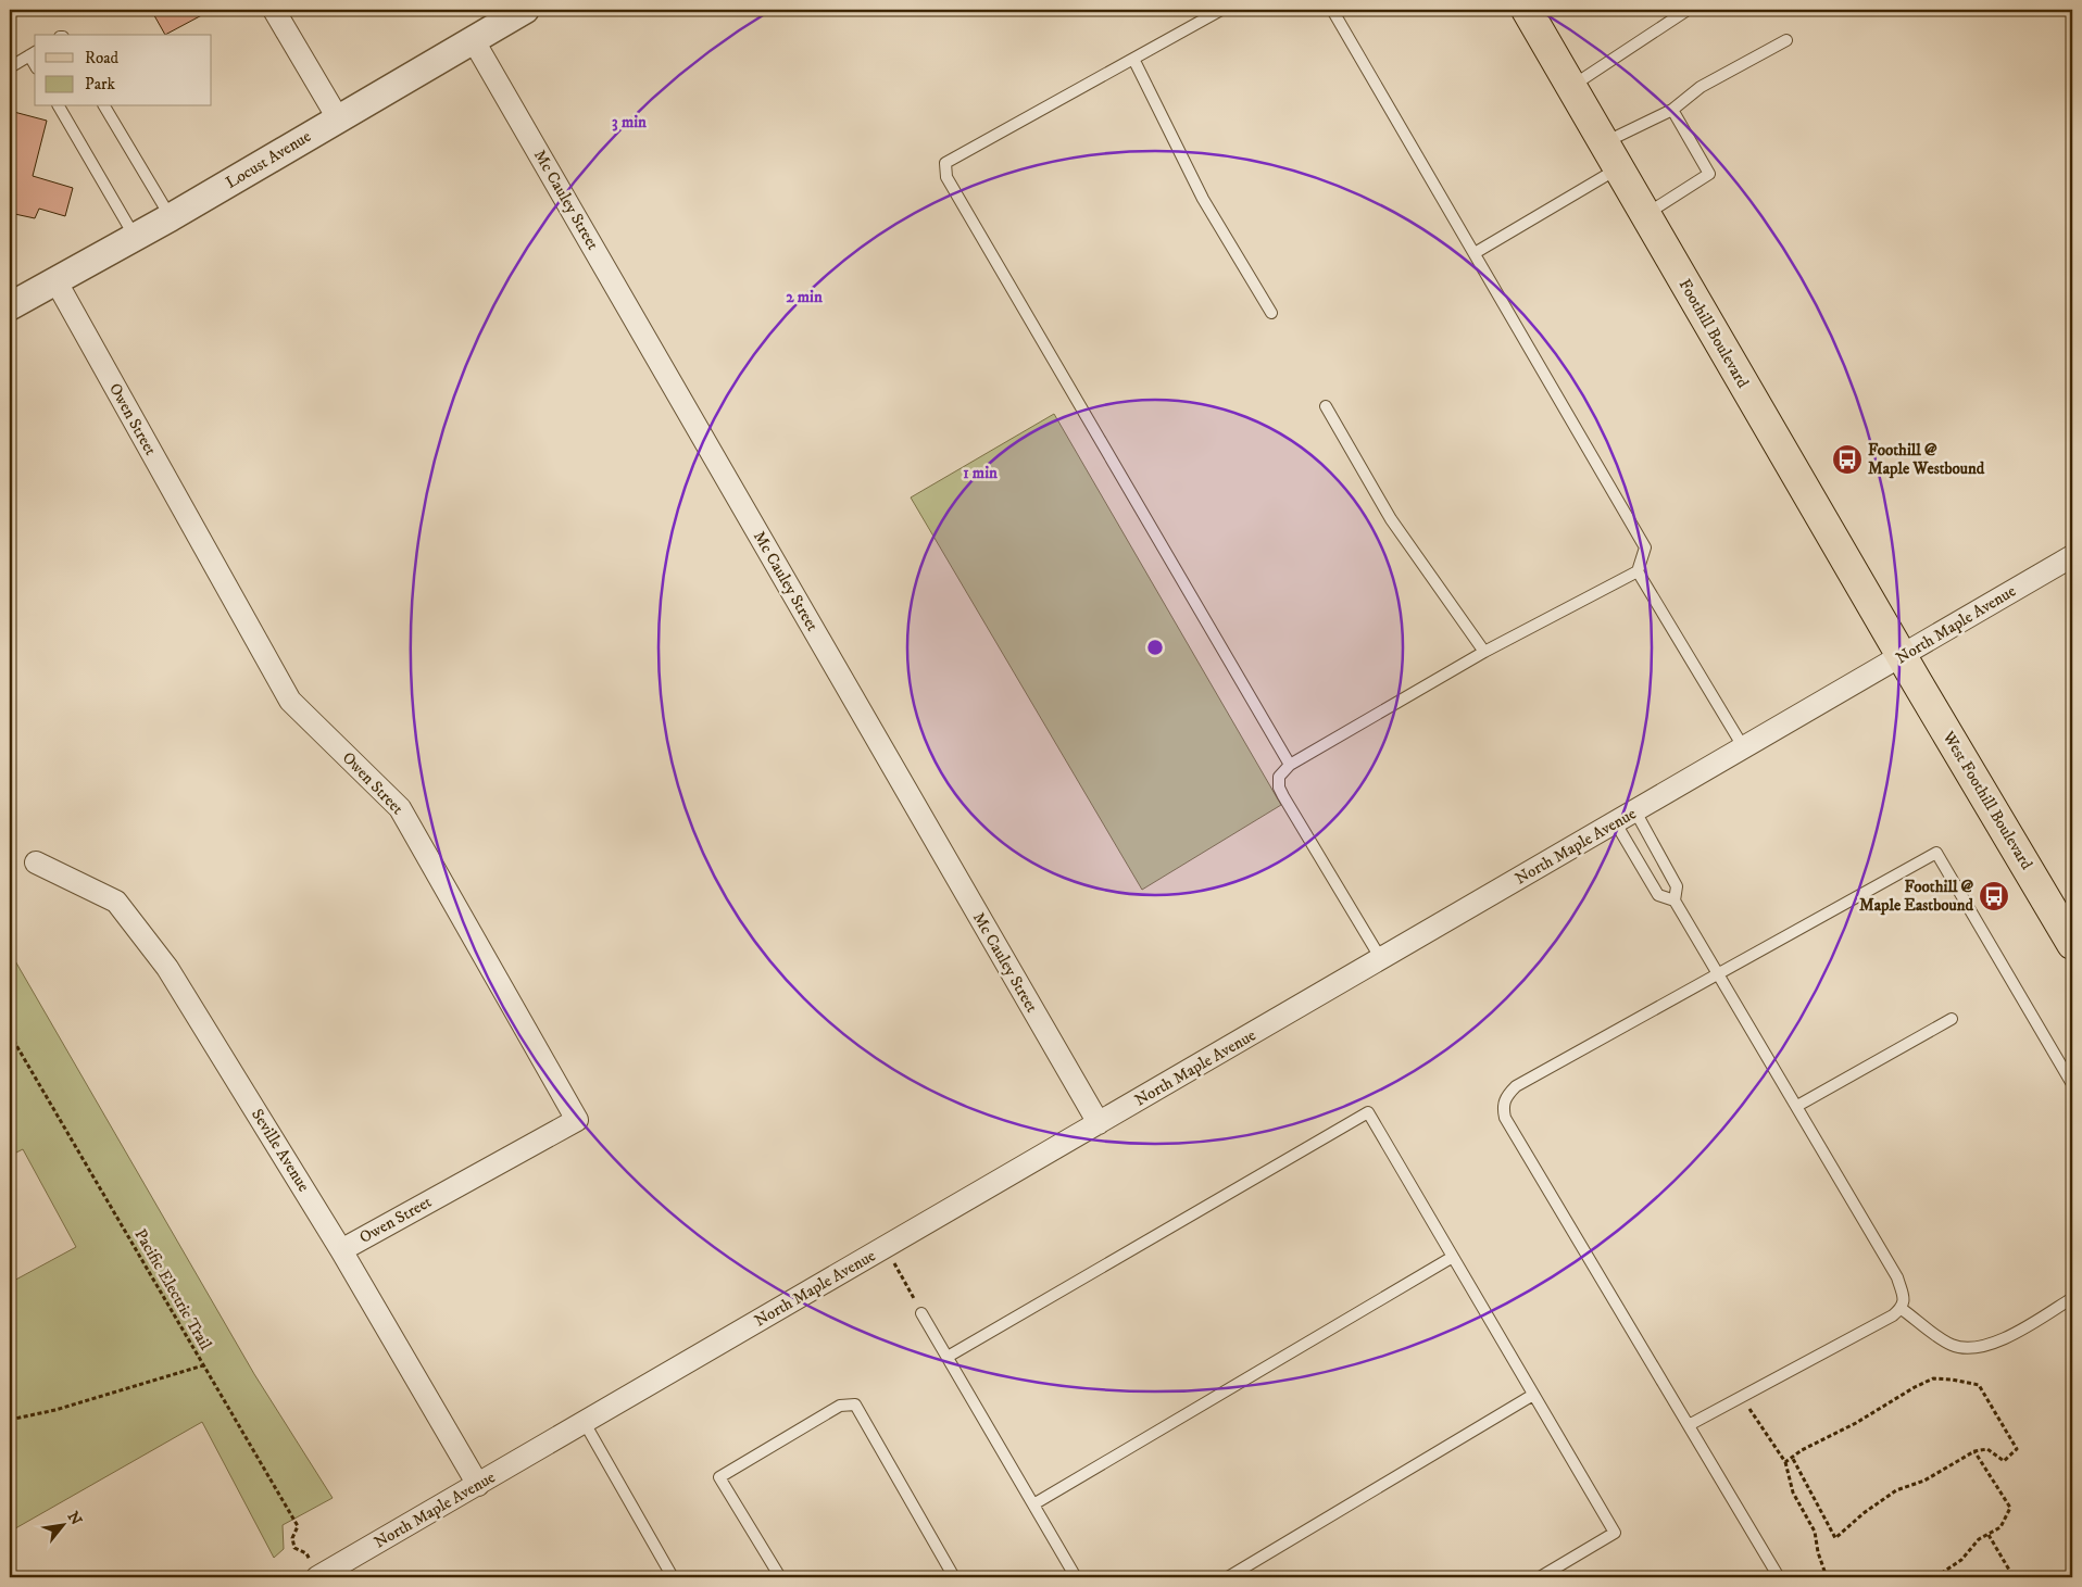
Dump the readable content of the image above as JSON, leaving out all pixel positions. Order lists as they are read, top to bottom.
{
  "streets": {
    "main road": ["Foothill Boulevard", "West Foothill Boulevard"],
    "street": [
      "Locust Avenue",
      "Mc Cauley Street",
      "Owen Street",
      "North Maple Avenue",
      "Seville Avenue"
    ],
    "path": ["Pacific Electric Trail"]
  },
  "crossings": [
    ["Locust Avenue", "Mc Cauley Street"],
    ["Locust Avenue", "Owen Street"],
    ["Mc Cauley Street", "North Maple Avenue"],
    ["Foothill Boulevard", "North Maple Avenue"],
    ["Foothill Boulevard", "West Foothill Boulevard"],
    ["Owen Street", "Seville Avenue"],
    ["North Maple Avenue", "West Foothill Boulevard"],
    ["North Maple Avenue", "Seville Avenue"]
  ],
  "places": {
    "bus stop": ["Foothill @ Maple Westbound", "Foothill @ Maple Eastbound"]
  },
  "legend": ["Road", "Park"],
  "north": "top right",
  "rings": ["3 min", "2 min", "1 min"]
}
